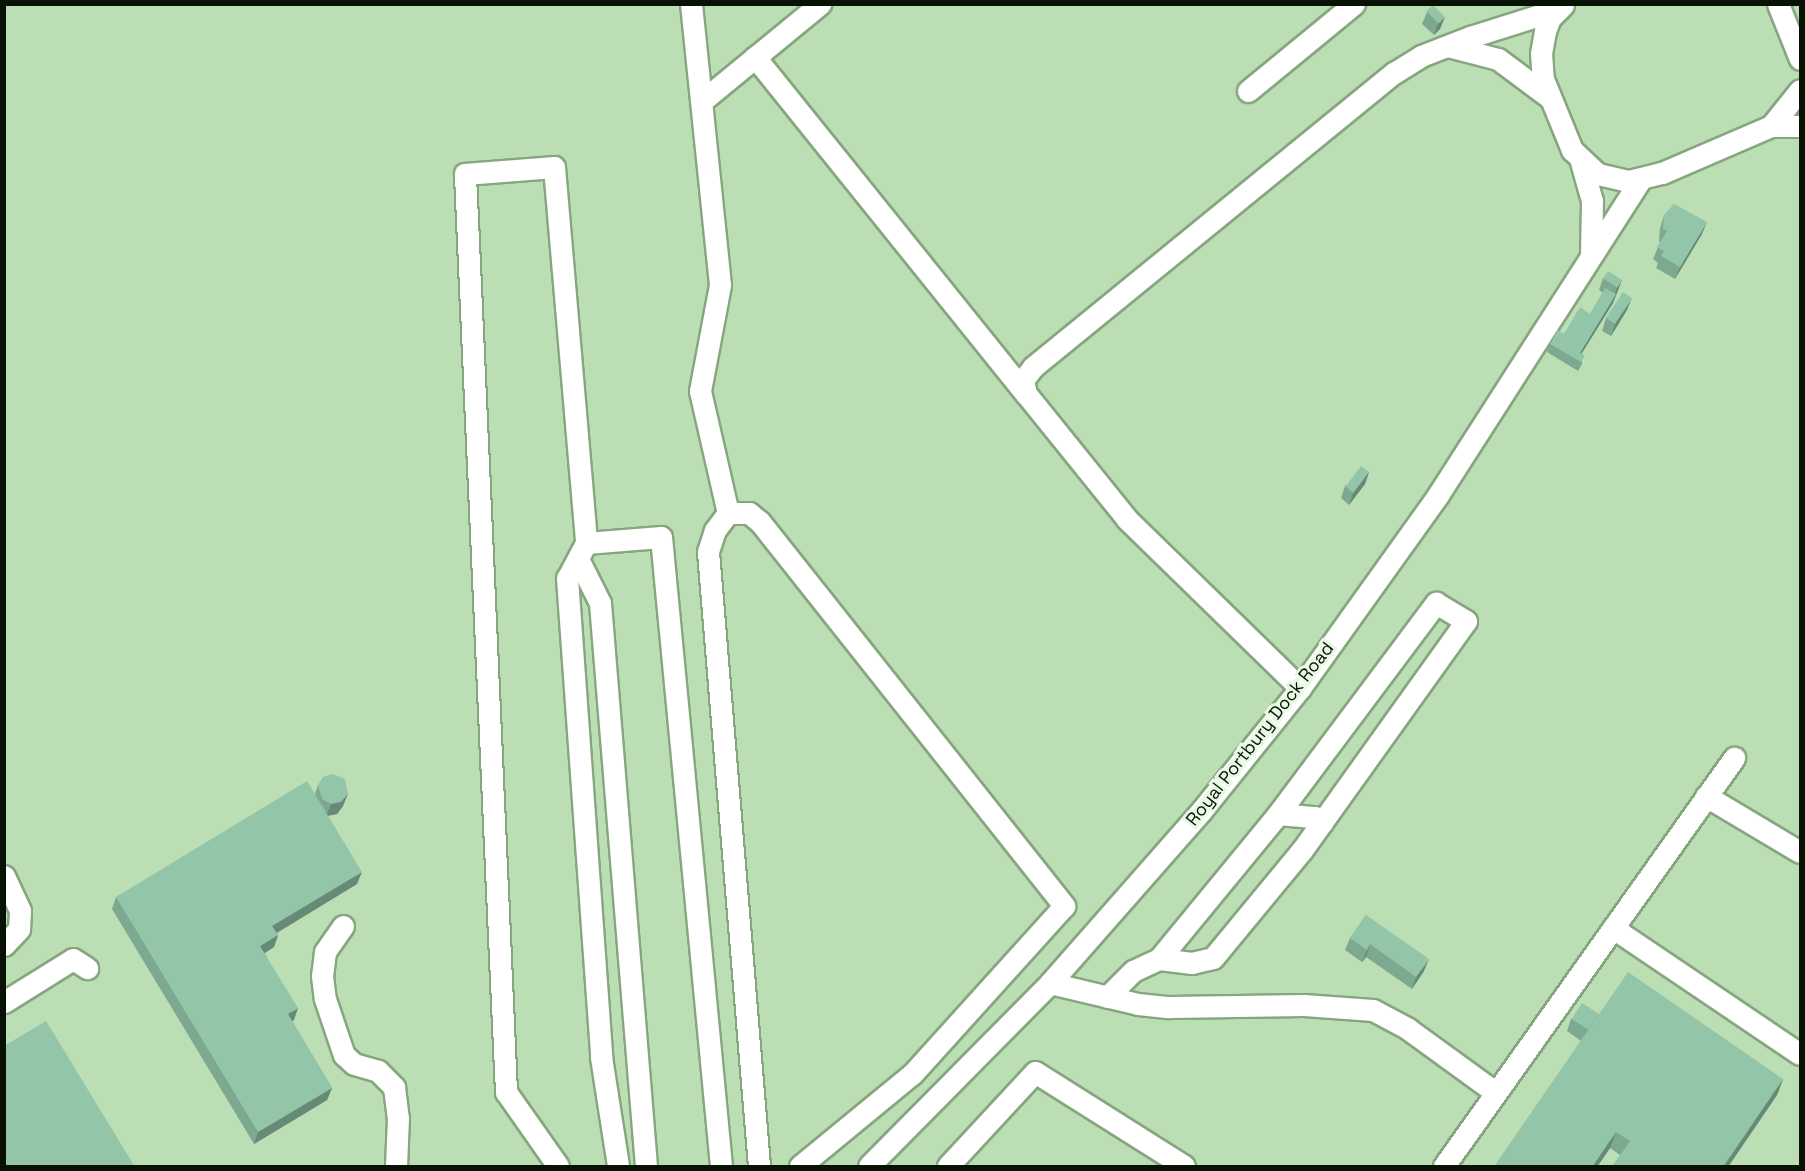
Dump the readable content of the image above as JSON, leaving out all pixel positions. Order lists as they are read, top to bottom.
{
  "streets": {
    "street": ["Royal Portbury Dock Road"]
  }
}
